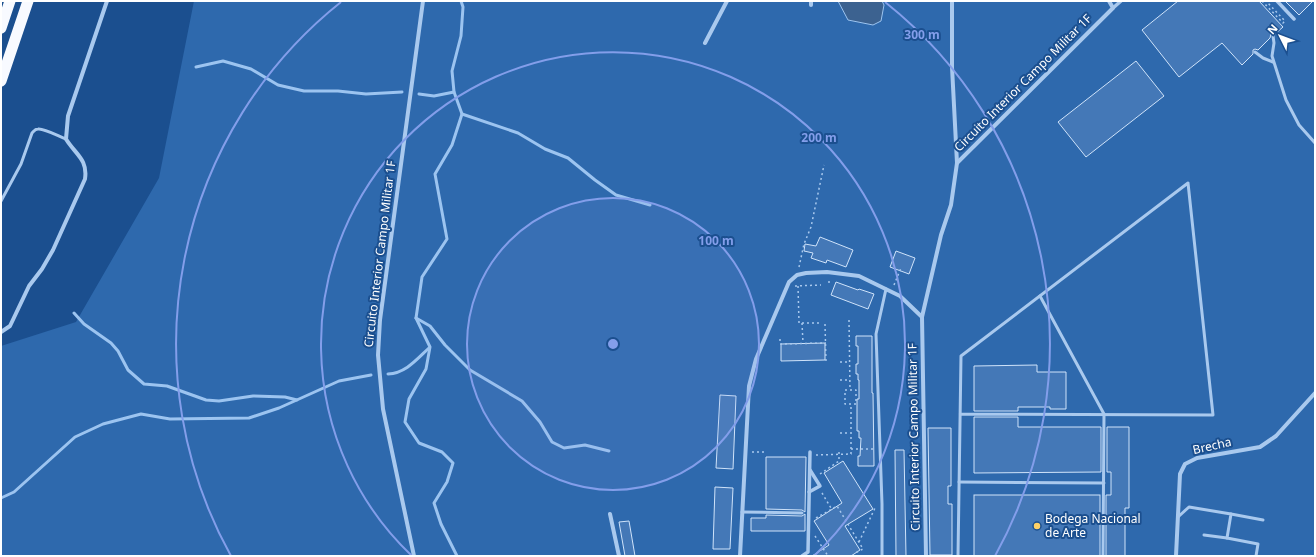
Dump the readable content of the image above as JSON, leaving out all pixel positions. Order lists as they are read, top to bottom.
{
  "streets": {
    "street": ["Circuito Interior Campo Militar 1F", "Brecha"]
  },
  "places": ["Bodega Nacional de Arte"],
  "north": "top left",
  "rings": ["300 m", "200 m", "100 m"]
}
